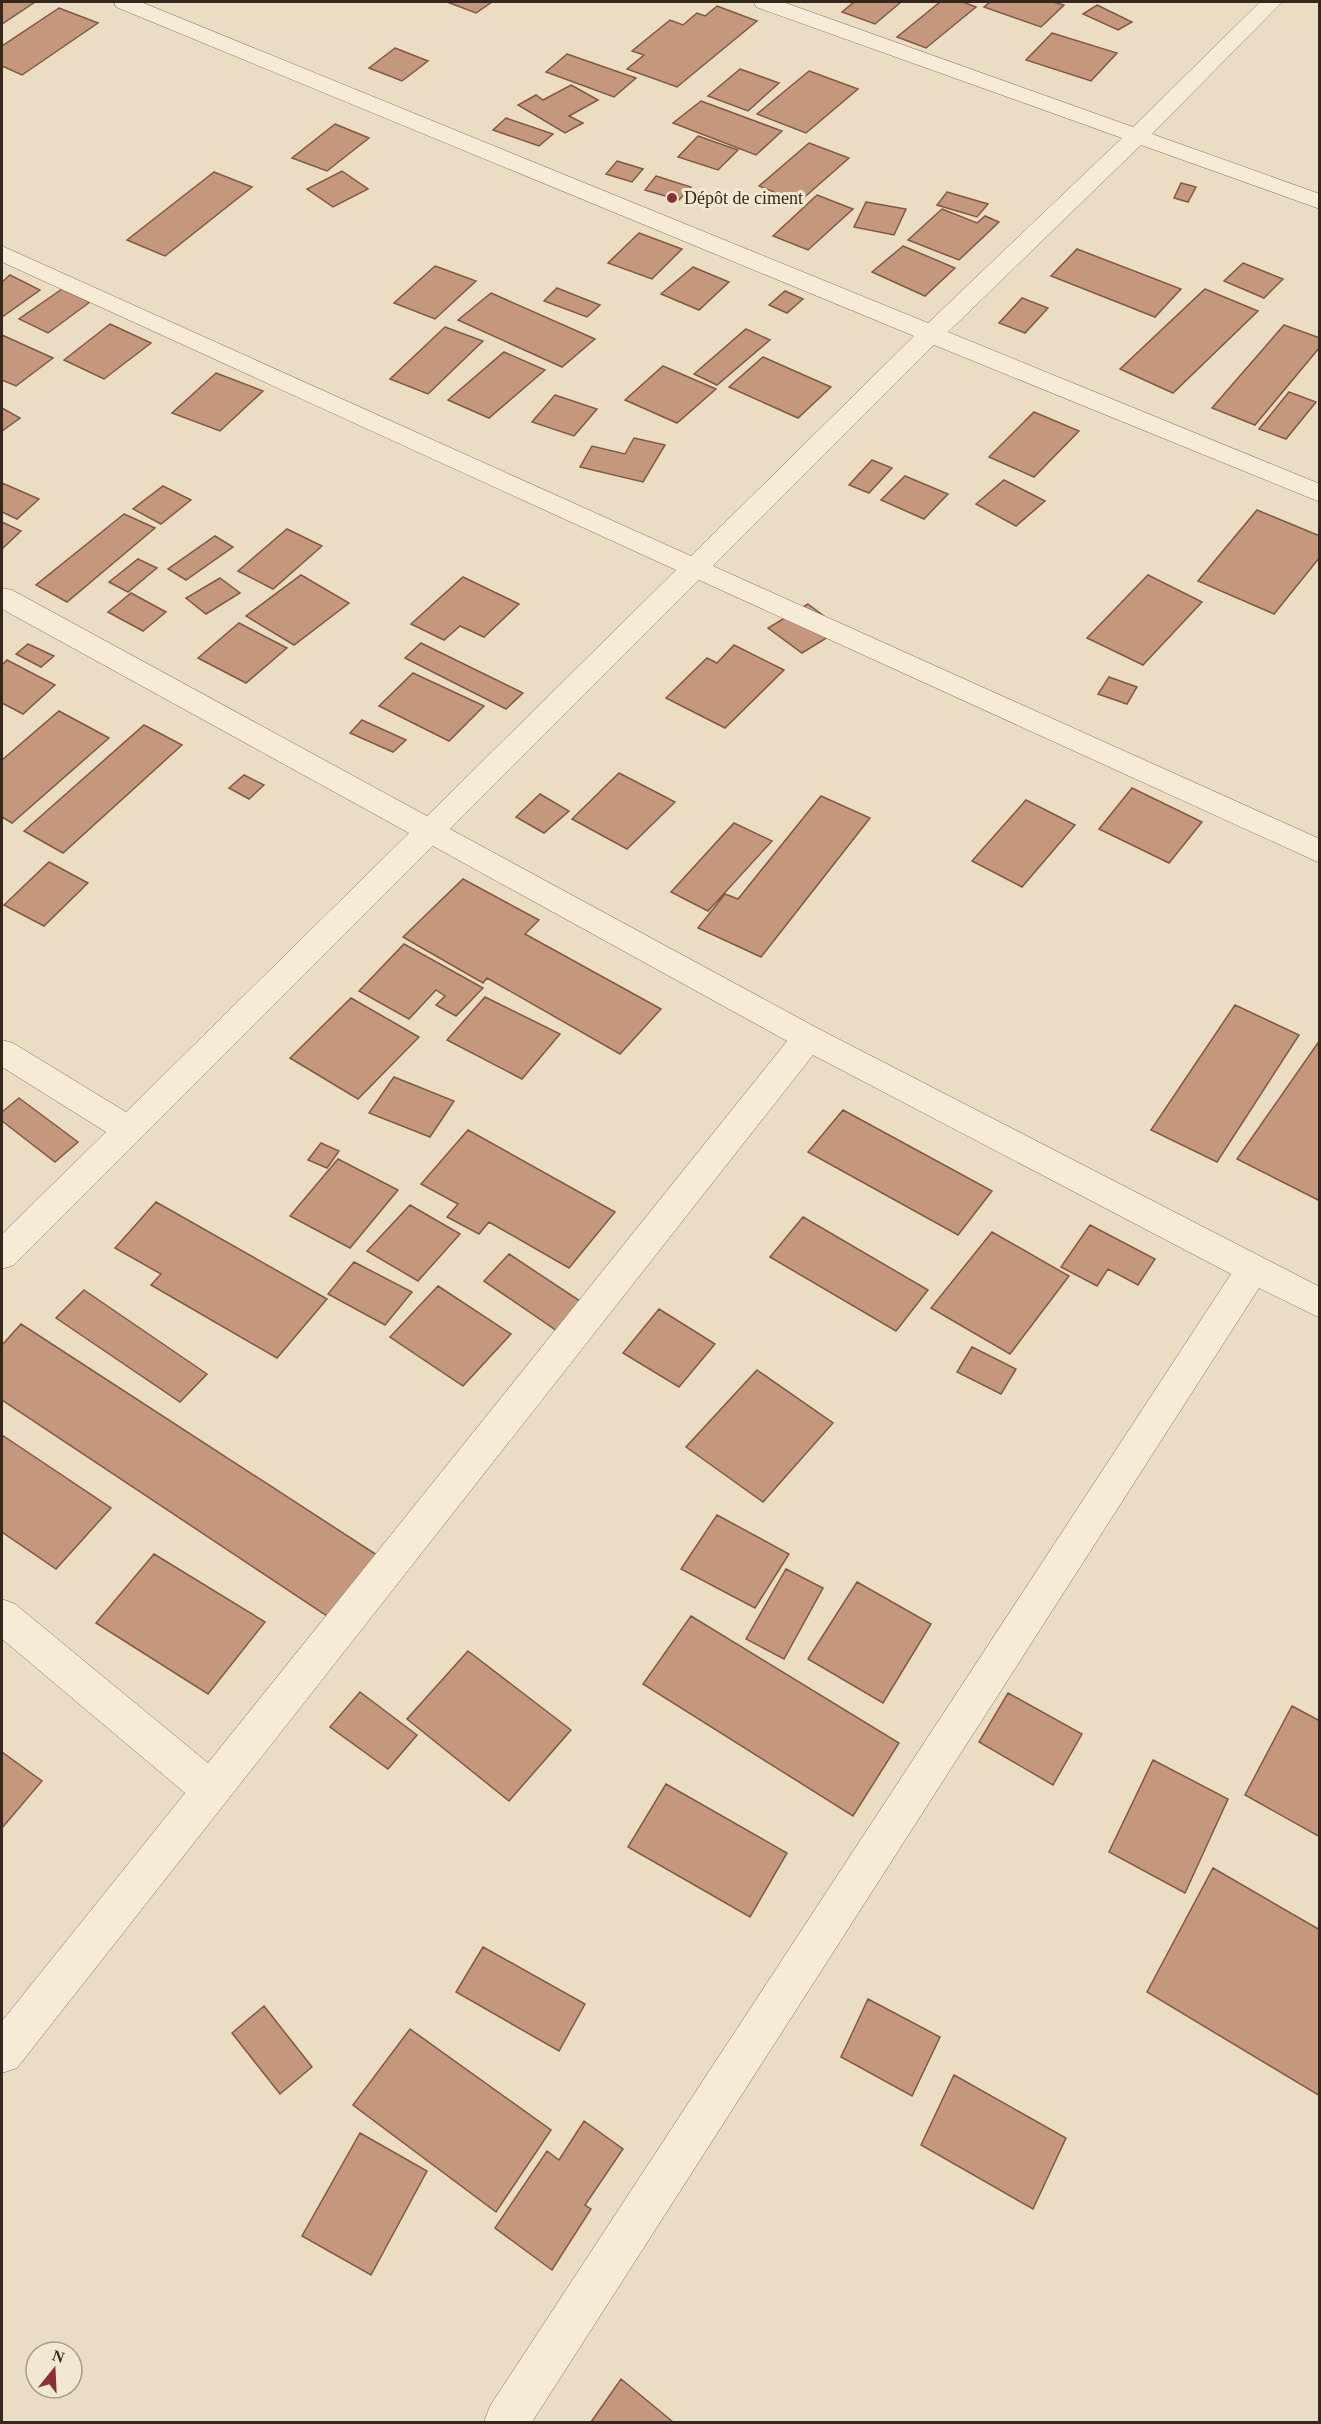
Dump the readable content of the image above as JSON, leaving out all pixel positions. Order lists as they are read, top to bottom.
{
  "places": ["Dépôt de ciment"],
  "north": "top"
}
